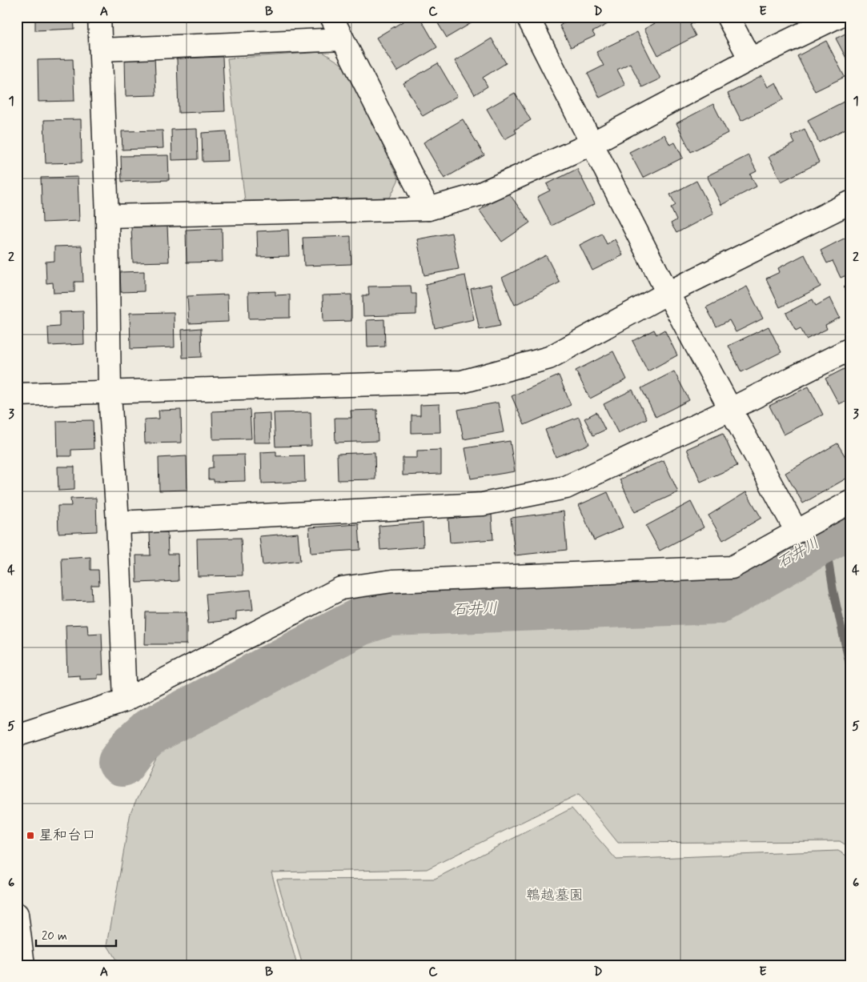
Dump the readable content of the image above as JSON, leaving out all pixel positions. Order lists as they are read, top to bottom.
{
  "water": ["石井川"],
  "parks": ["鵯越墓園"],
  "places": {
    "transit": ["星和台口"]
  },
  "scale_bar": "20 m",
  "grid": {
    "columns": [
      "A",
      "B",
      "C",
      "D",
      "E"
    ],
    "rows": [
      "1",
      "2",
      "3",
      "4",
      "5",
      "6"
    ]
  }
}
